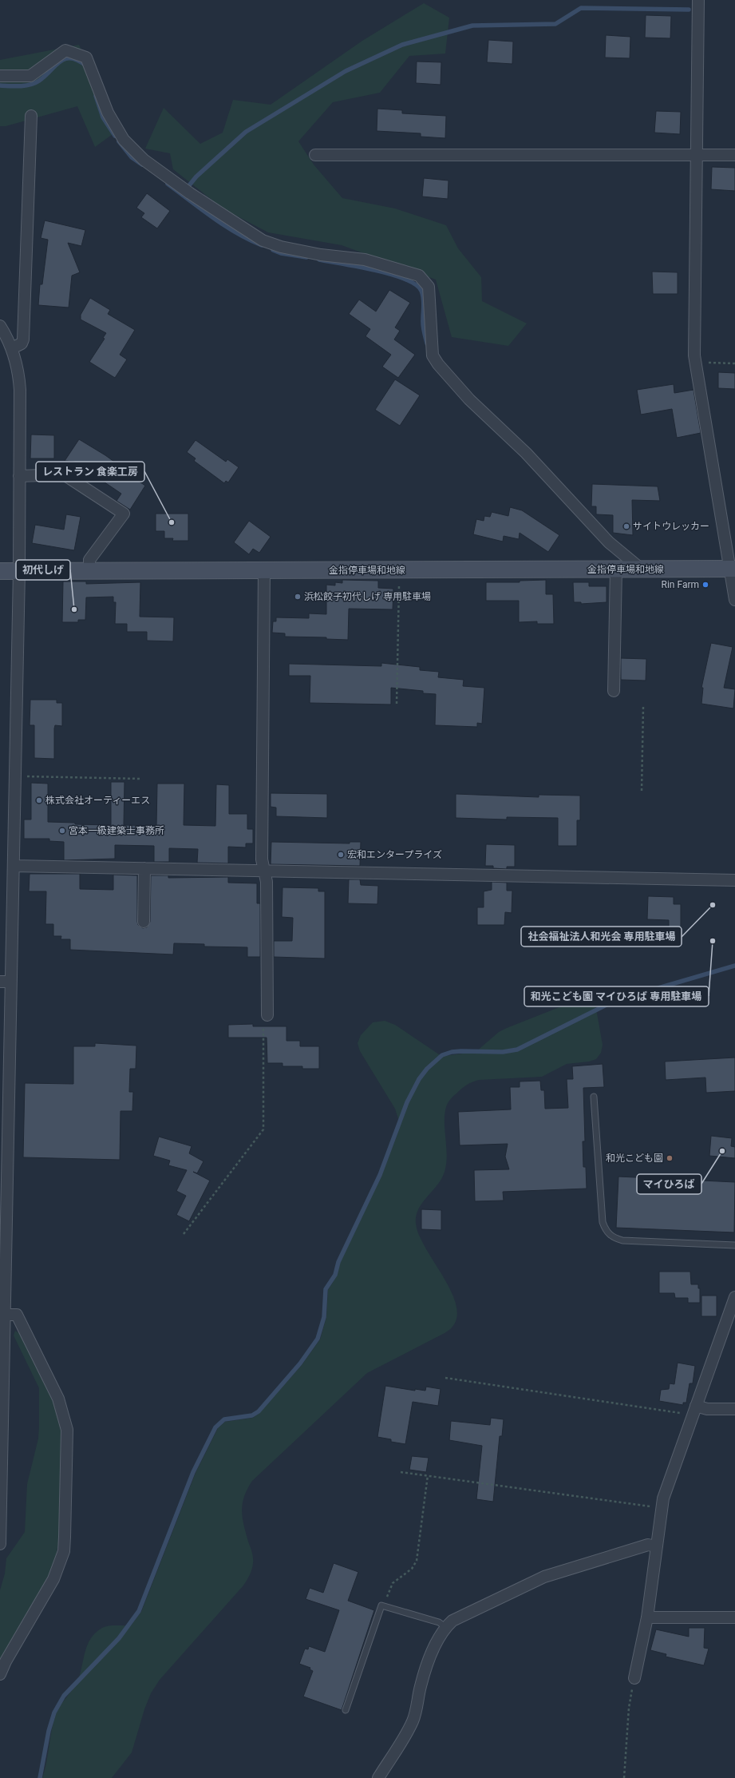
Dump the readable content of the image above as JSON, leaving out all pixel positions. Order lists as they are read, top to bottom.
{
  "streets": {
    "main road": ["金指停車場和地線"]
  },
  "places": [
    "レストラン 食楽工房",
    "サイトウレッカー",
    "Rin Farm",
    "浜松餃子初代しげ 専用駐車場",
    "初代しげ",
    "株式会社オーティーエス",
    "宮本一級建築士事務所",
    "宏和エンタープライズ",
    "社会福祉法人和光会 専用駐車場",
    "和光こども園 マイひろば 専用駐車場",
    "マイひろば",
    "和光こども園"
  ]
}
